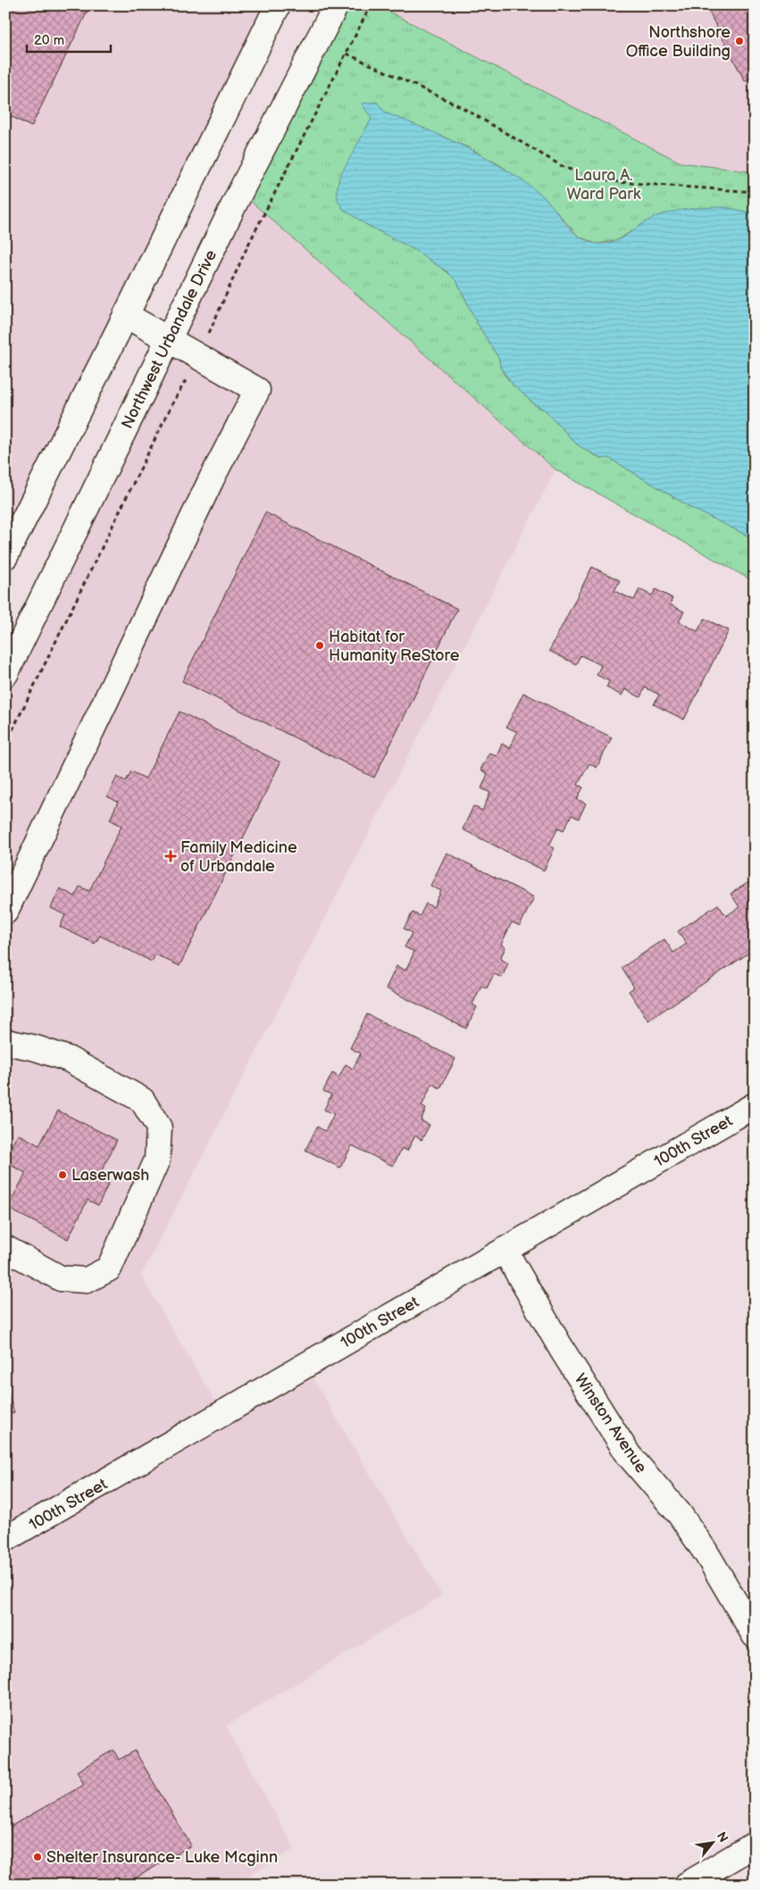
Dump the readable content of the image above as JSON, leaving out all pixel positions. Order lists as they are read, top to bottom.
{
  "streets": {
    "street": ["Northwest Urbandale Drive", "100th Street", "Winston Avenue"]
  },
  "crossings": [
    ["100th Street", "Winston Avenue"]
  ],
  "parks": ["Laura A. Ward Park"],
  "places": {
    "other": [
      "Northshore Office Building",
      "Habitat for Humanity ReStore",
      "Laserwash",
      "Shelter Insurance- Luke Mcginn"
    ],
    "health": ["Family Medicine of Urbandale"]
  },
  "scale_bar": "20 m",
  "north": "top right"
}
